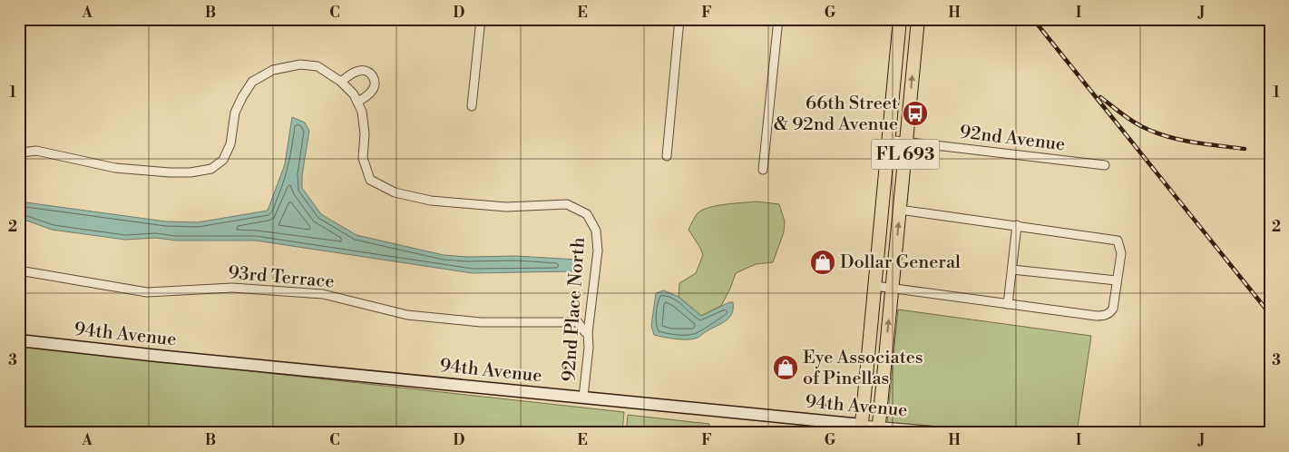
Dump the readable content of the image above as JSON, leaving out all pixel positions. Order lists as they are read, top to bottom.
{
  "streets": {
    "main road": ["FL 693"],
    "street": [
      "92nd Avenue",
      "93rd Terrace",
      "92nd Place North",
      "94th Avenue"
    ]
  },
  "crossings": [
    ["92nd Avenue", "FL 693"],
    ["FL 693", "94th Avenue"],
    ["93rd Terrace", "92nd Place North"],
    ["92nd Place North", "94th Avenue"]
  ],
  "places": {
    "bus stop": ["66th Street & 92nd Avenue"],
    "shop": ["Dollar General", "Eye Associates of Pinellas"]
  },
  "grid": {
    "columns": [
      "A",
      "B",
      "C",
      "D",
      "E",
      "F",
      "G",
      "H",
      "I",
      "J"
    ],
    "rows": ["1", "2", "3"]
  }
}
